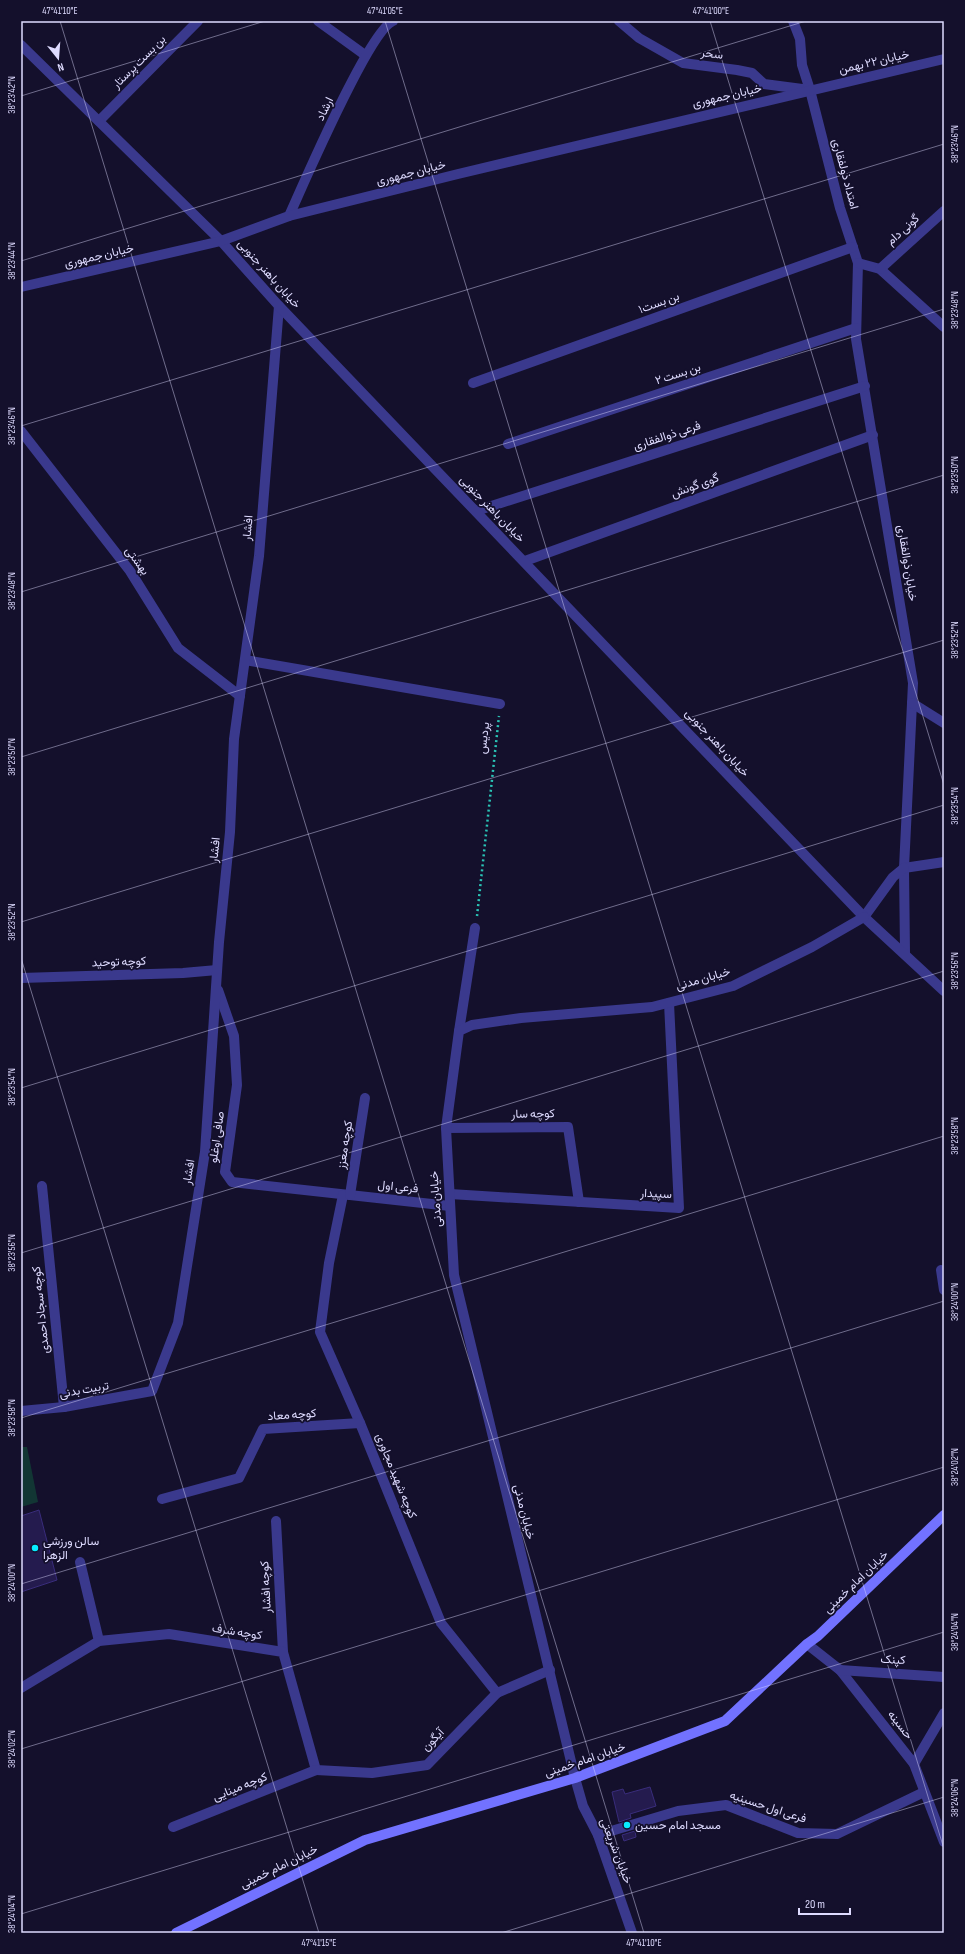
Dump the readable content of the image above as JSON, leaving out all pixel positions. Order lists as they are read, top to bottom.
{
  "streets": {
    "main road": ["خیابان امام خمینی"],
    "street": [
      "سحر",
      "بن بست پرستار",
      "خیابان ۲۲ بهمن",
      "خیابان جمهوری",
      "ارشاد",
      "امتداد ذولفقاری",
      "گونی دام",
      "خیابان باهنر جنوبی",
      "بن بست۱",
      "بن بست ۲",
      "فرعی ذوالفقاری",
      "گوی گونش",
      "افشار",
      "بهشتی",
      "خیابان ذوالفقاری",
      "کوچه توحید",
      "خیابان مدنی",
      "کوچه سار",
      "صافی اوغلو",
      "کوچه معزز",
      "فرعی اول",
      "سپیدار",
      "کوچه سجاد احمدی",
      "تربیت بدنی",
      "کوچه معاد",
      "کوچه شهید مجاوری",
      "کوچه افشار",
      "کوچه شرف",
      "کپنک",
      "حسینه",
      "آیگون",
      "کوچه مینایی",
      "فرعی اول حسینیه",
      "خیابان شریعتی"
    ],
    "path": ["پردیس"]
  },
  "crossings": [
    ["سحر", "خیابان ۲۲ بهمن"],
    ["سحر", "خیابان جمهوری"],
    ["سحر", "امتداد ذولفقاری"],
    ["بن بست پرستار", "خیابان باهنر جنوبی"],
    ["خیابان ۲۲ بهمن", "خیابان جمهوری"],
    ["خیابان ۲۲ بهمن", "امتداد ذولفقاری"],
    ["خیابان جمهوری", "ارشاد"],
    ["خیابان جمهوری", "امتداد ذولفقاری"],
    ["خیابان جمهوری", "خیابان باهنر جنوبی"],
    ["امتداد ذولفقاری", "بن بست۱"],
    ["امتداد ذولفقاری", "خیابان ذوالفقاری"],
    ["خیابان باهنر جنوبی", "فرعی ذوالفقاری"],
    ["خیابان باهنر جنوبی", "گوی گونش"],
    ["خیابان باهنر جنوبی", "افشار"],
    ["خیابان باهنر جنوبی", "خیابان ذوالفقاری"],
    ["خیابان باهنر جنوبی", "خیابان مدنی"],
    ["بن بست ۲", "خیابان ذوالفقاری"],
    ["فرعی ذوالفقاری", "خیابان ذوالفقاری"],
    ["گوی گونش", "خیابان ذوالفقاری"],
    ["افشار", "بهشتی"],
    ["افشار", "کوچه توحید"],
    ["افشار", "صافی اوغلو"],
    ["افشار", "تربیت بدنی"],
    ["خیابان مدنی", "کوچه سار"],
    ["خیابان مدنی", "فرعی اول"],
    ["خیابان مدنی", "سپیدار"],
    ["خیابان مدنی", "خیابان امام خمینی"],
    ["خیابان مدنی", "خیابان شریعتی"],
    ["کوچه سار", "سپیدار"],
    ["صافی اوغلو", "کوچه معزز"],
    ["صافی اوغلو", "فرعی اول"],
    ["صافی اوغلو", "کوچه شهید مجاوری"],
    ["کوچه معزز", "فرعی اول"],
    ["کوچه معزز", "کوچه شهید مجاوری"],
    ["فرعی اول", "کوچه شهید مجاوری"],
    ["کوچه سجاد احمدی", "تربیت بدنی"],
    ["کوچه معاد", "کوچه شهید مجاوری"],
    ["کوچه شهید مجاوری", "آیگون"],
    ["خیابان امام خمینی", "حسینه"],
    ["خیابان امام خمینی", "خیابان شریعتی"],
    ["کوچه افشار", "کوچه شرف"],
    ["کپنک", "حسینه"],
    ["حسینه", "فرعی اول حسینیه"],
    ["آیگون", "کوچه مینایی"],
    ["فرعی اول حسینیه", "خیابان شریعتی"]
  ],
  "places": ["سالن ورزشی الزهرا", "مسجد امام حسین"],
  "scale_bar": "20 m",
  "north": "bottom",
  "coordinates": [
    "47°41'10\"E",
    "47°41'05\"E",
    "47°41'00\"E",
    "38°23'42\"N",
    "38°23'46\"N",
    "38°23'44\"N",
    "38°23'48\"N",
    "38°23'50\"N",
    "38°23'52\"N",
    "38°23'54\"N",
    "38°23'56\"N",
    "38°23'58\"N",
    "38°24'00\"N",
    "38°24'02\"N",
    "38°24'04\"N",
    "38°24'06\"N",
    "47°41'15\"E"
  ]
}
